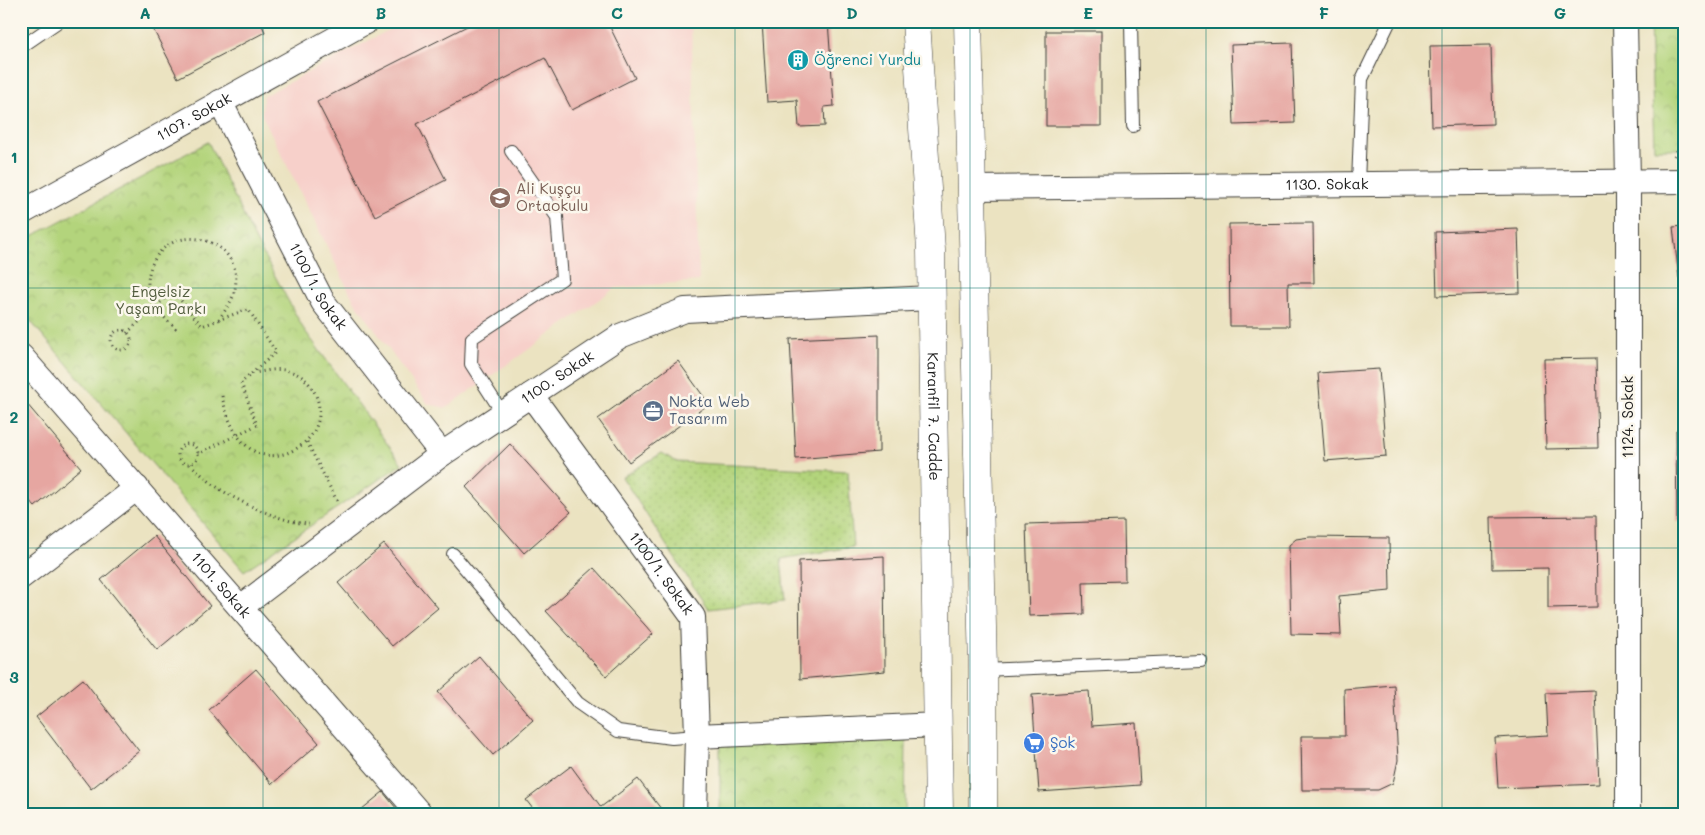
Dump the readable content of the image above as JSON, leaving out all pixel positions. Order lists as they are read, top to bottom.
{
  "streets": {
    "street": [
      "1107. Sokak",
      "1130. Sokak",
      "1100/1. Sokak",
      "1100. Sokak",
      "Karanfil 7. Cadde",
      "1124. Sokak",
      "1101. Sokak"
    ]
  },
  "crossings": [
    ["1107. Sokak", "1100/1. Sokak"],
    ["1130. Sokak", "1124. Sokak"],
    ["1100/1. Sokak", "1100. Sokak"],
    ["1100. Sokak", "Karanfil 7. Cadde"],
    ["1100. Sokak", "1101. Sokak"]
  ],
  "parks": ["Engelsiz Yaşam Parkı"],
  "places": {
    "building": ["Öğrenci Yurdu"],
    "school or university": ["Ali Kuşçu Ortaokulu"],
    "office": ["Nokta Web Tasarım"],
    "supermarket": ["Şok"]
  },
  "grid": {
    "columns": [
      "A",
      "B",
      "C",
      "D",
      "E",
      "F",
      "G"
    ],
    "rows": ["1", "2", "3"]
  }
}
